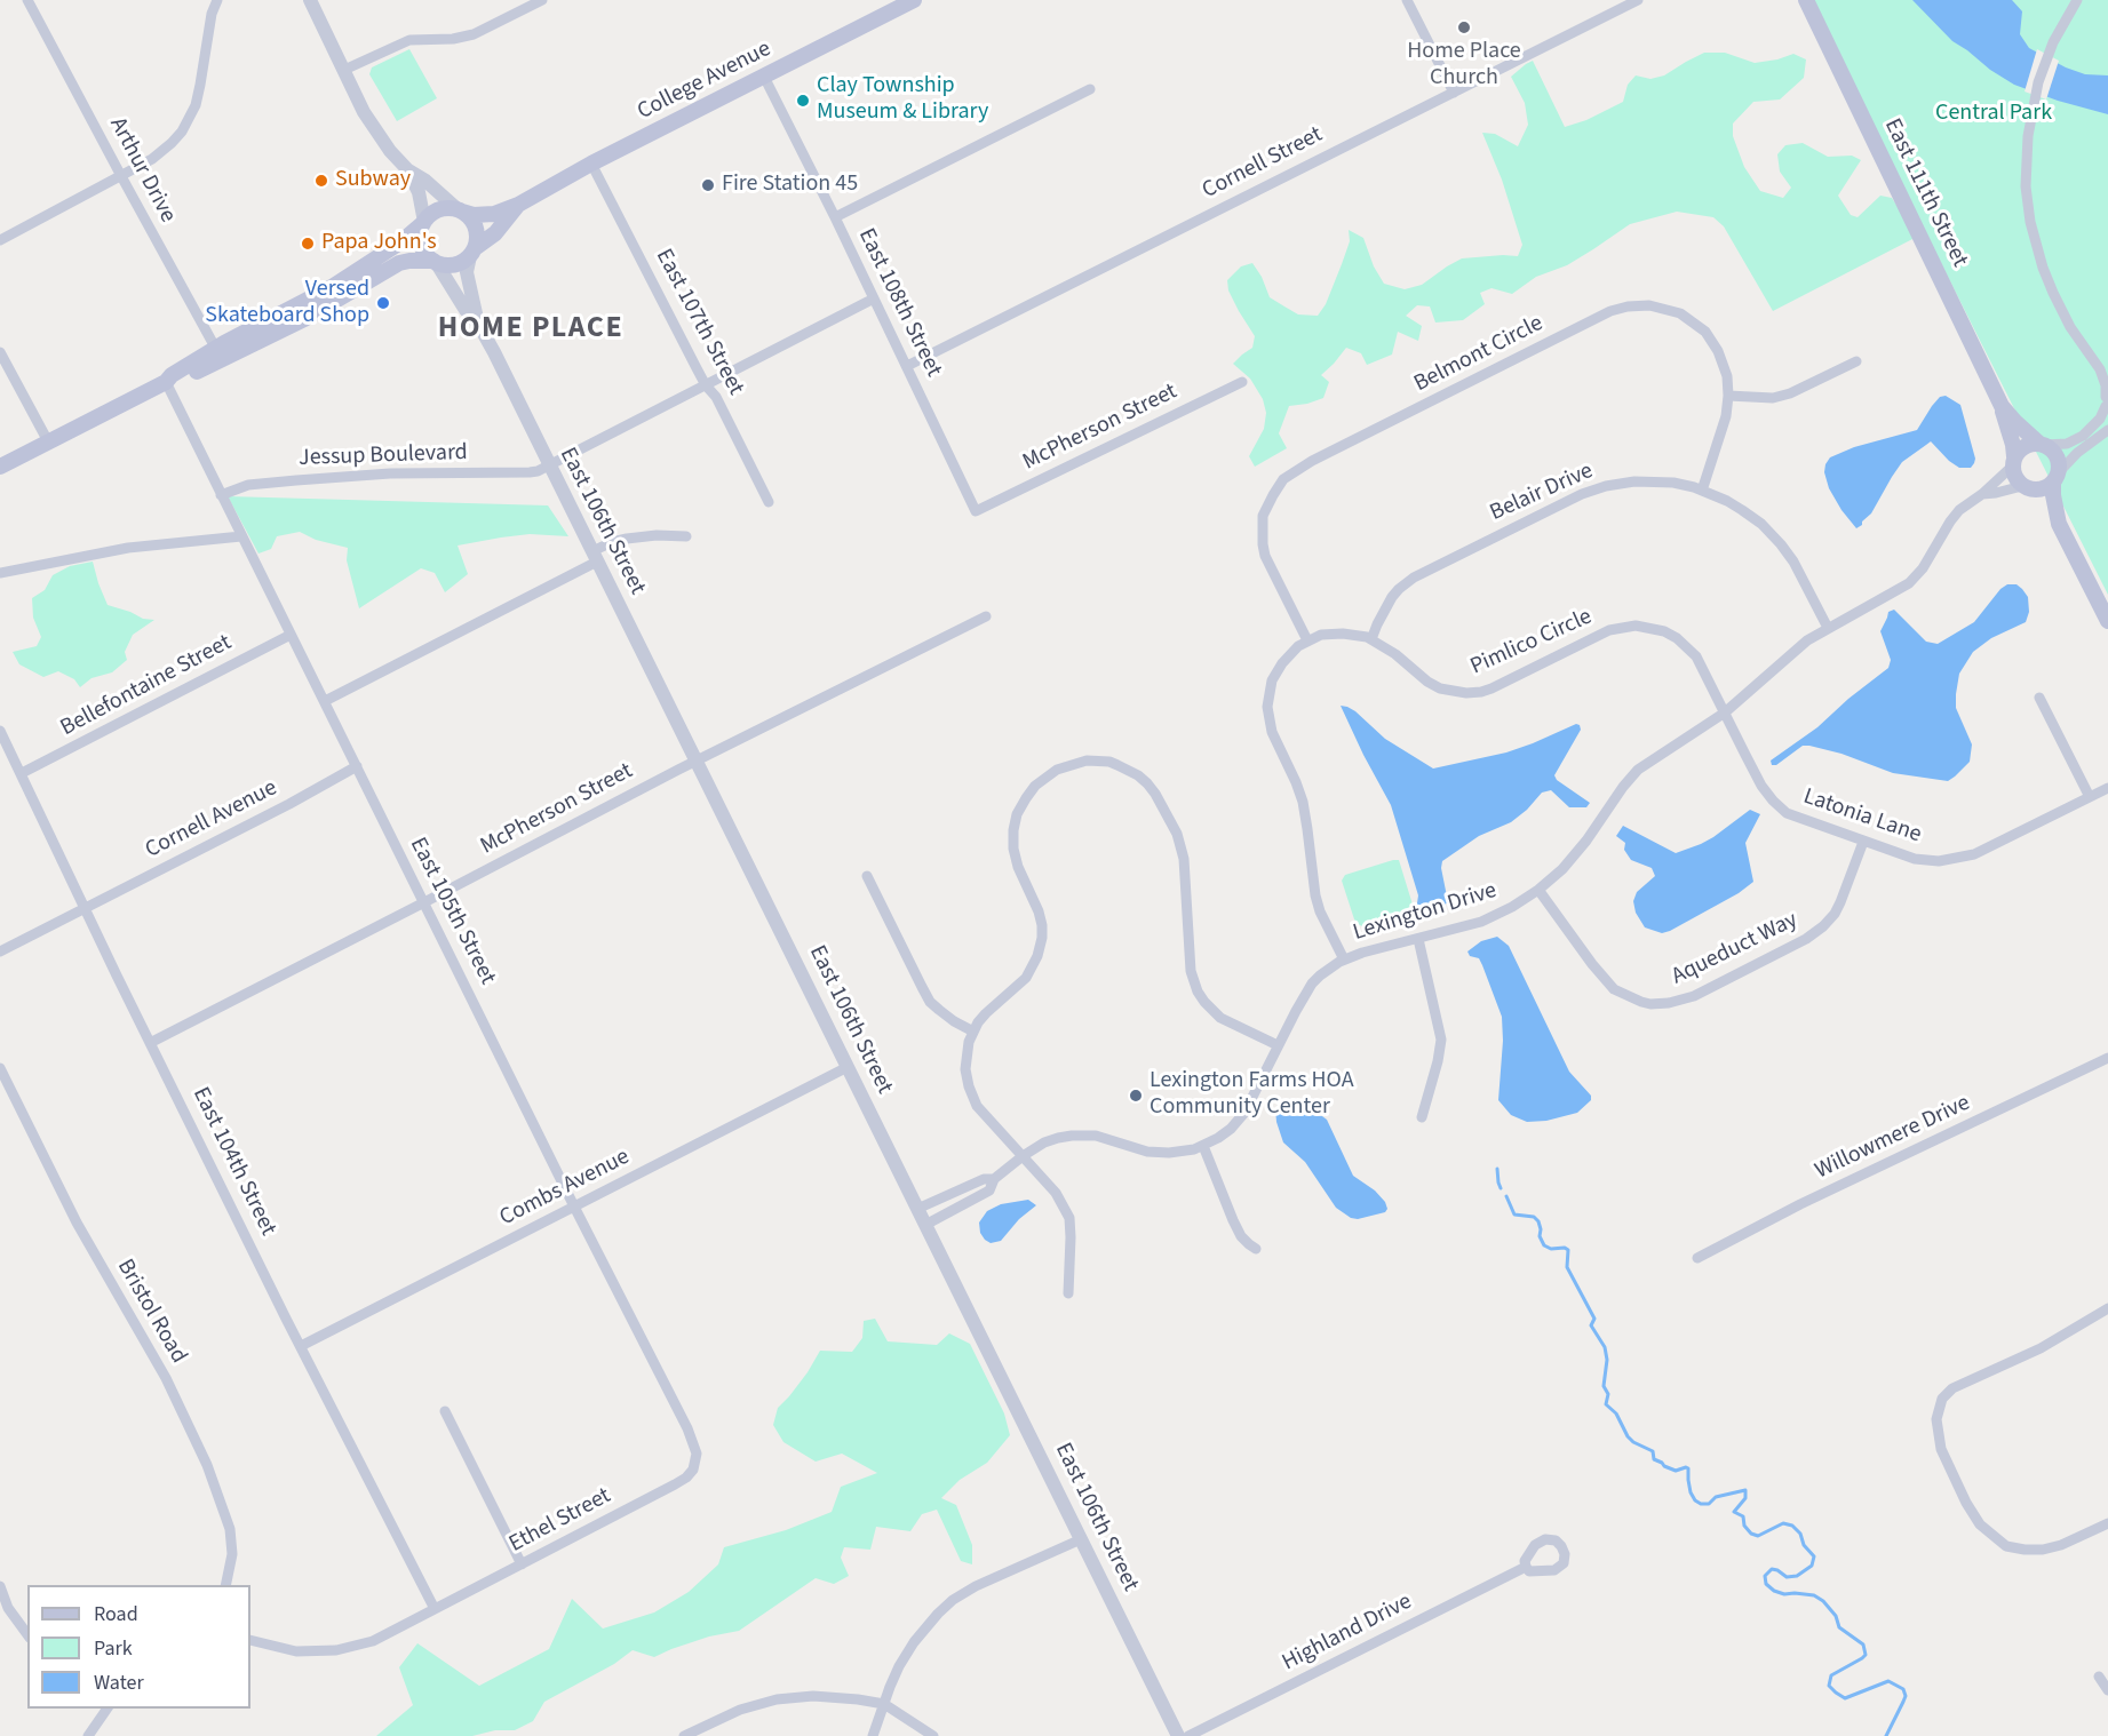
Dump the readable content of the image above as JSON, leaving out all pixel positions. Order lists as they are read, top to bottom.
{
  "streets": {
    "main road": ["College Avenue", "East 111th Street"],
    "street": [
      "Cornell Street",
      "Arthur Drive",
      "East 108th Street",
      "East 107th Street",
      "Belmont Circle",
      "McPherson Street",
      "Jessup Boulevard",
      "Belair Drive",
      "East 106th Street",
      "Pimlico Circle",
      "Bellefontaine Street",
      "Latonia Lane",
      "Cornell Avenue",
      "East 105th Street",
      "Lexington Drive",
      "Aqueduct Way",
      "Willowmere Drive",
      "East 104th Street",
      "Combs Avenue",
      "Bristol Road",
      "Ethel Street",
      "Highland Drive"
    ]
  },
  "crossings": [
    ["College Avenue", "East 108th Street"],
    ["College Avenue", "East 107th Street"],
    ["College Avenue", "East 106th Street"],
    ["Cornell Street", "East 108th Street"],
    ["East 111th Street", "Lexington Drive"],
    ["East 108th Street", "McPherson Street"],
    ["Belmont Circle", "Belair Drive"],
    ["Belmont Circle", "Pimlico Circle"],
    ["McPherson Street", "East 106th Street"],
    ["McPherson Street", "East 105th Street"],
    ["McPherson Street", "East 104th Street"],
    ["Jessup Boulevard", "East 106th Street"],
    ["Jessup Boulevard", "East 105th Street"],
    ["Belair Drive", "Pimlico Circle"],
    ["Belair Drive", "Lexington Drive"],
    ["East 106th Street", "Lexington Drive"],
    ["East 106th Street", "Combs Avenue"],
    ["Pimlico Circle", "Latonia Lane"],
    ["Pimlico Circle", "Lexington Drive"],
    ["Bellefontaine Street", "East 105th Street"],
    ["Bellefontaine Street", "East 104th Street"],
    ["Latonia Lane", "Lexington Drive"],
    ["Latonia Lane", "Aqueduct Way"],
    ["Cornell Avenue", "East 105th Street"],
    ["Cornell Avenue", "East 104th Street"],
    ["East 105th Street", "Combs Avenue"],
    ["East 105th Street", "Ethel Street"],
    ["Lexington Drive", "Aqueduct Way"],
    ["East 104th Street", "Combs Avenue"],
    ["East 104th Street", "Ethel Street"]
  ],
  "districts": ["HOME PLACE"],
  "parks": ["Central Park"],
  "places": [
    "Home Place Church",
    "Clay Township Museum & Library",
    "Subway",
    "Fire Station 45",
    "Papa John's",
    "Versed Skateboard Shop",
    "Lexington Farms HOA Community Center"
  ],
  "legend": ["Road", "Park", "Water"]
}
